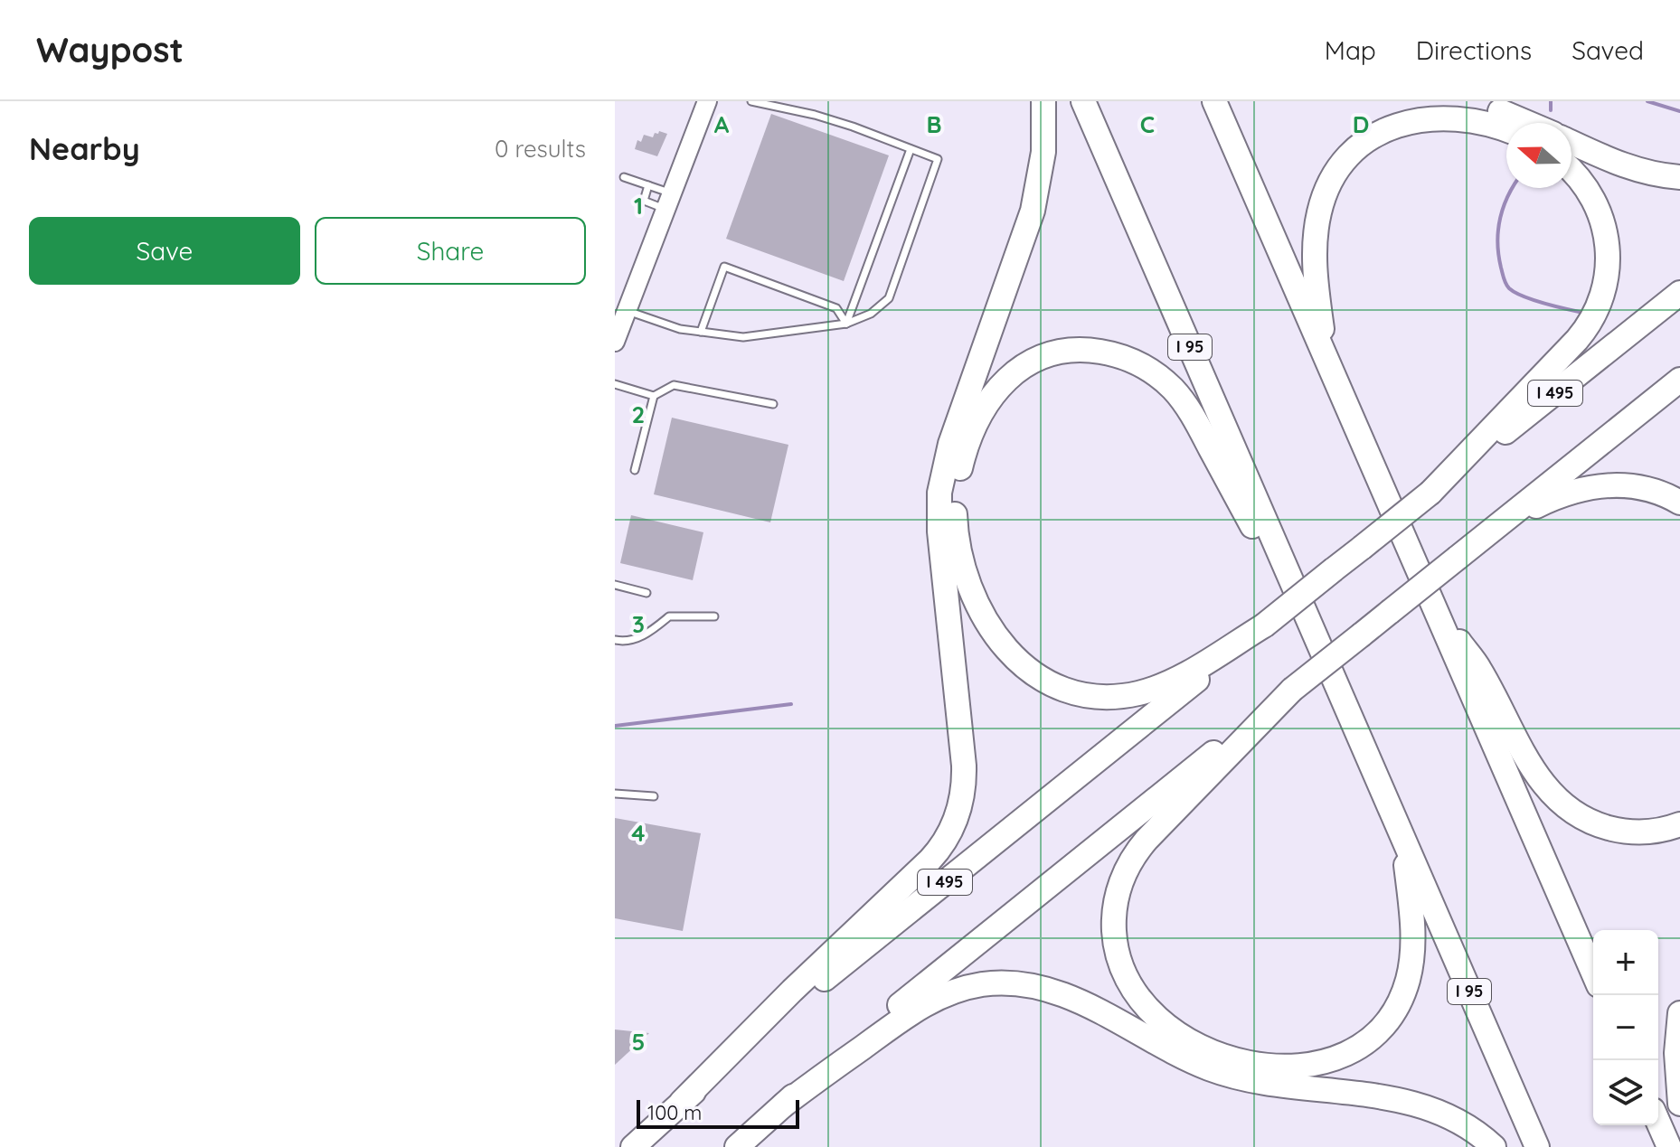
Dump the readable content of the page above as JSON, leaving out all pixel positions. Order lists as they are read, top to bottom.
{
  "streets": {
    "highway": ["I 95", "I 495"]
  },
  "scale_bar": "100 m",
  "north": "left",
  "page": {
    "header": "Waypost",
    "nav": ["Map", "Directions", "Saved"],
    "heading": ["Nearby", "0 results"],
    "buttons": ["Save", "Share"],
    "map_buttons": ["+", "−"],
    "scale": "100 m"
  },
  "grid": {
    "columns": [
      "A",
      "B",
      "C",
      "D"
    ],
    "rows": [
      "1",
      "2",
      "3",
      "4",
      "5"
    ]
  }
}
